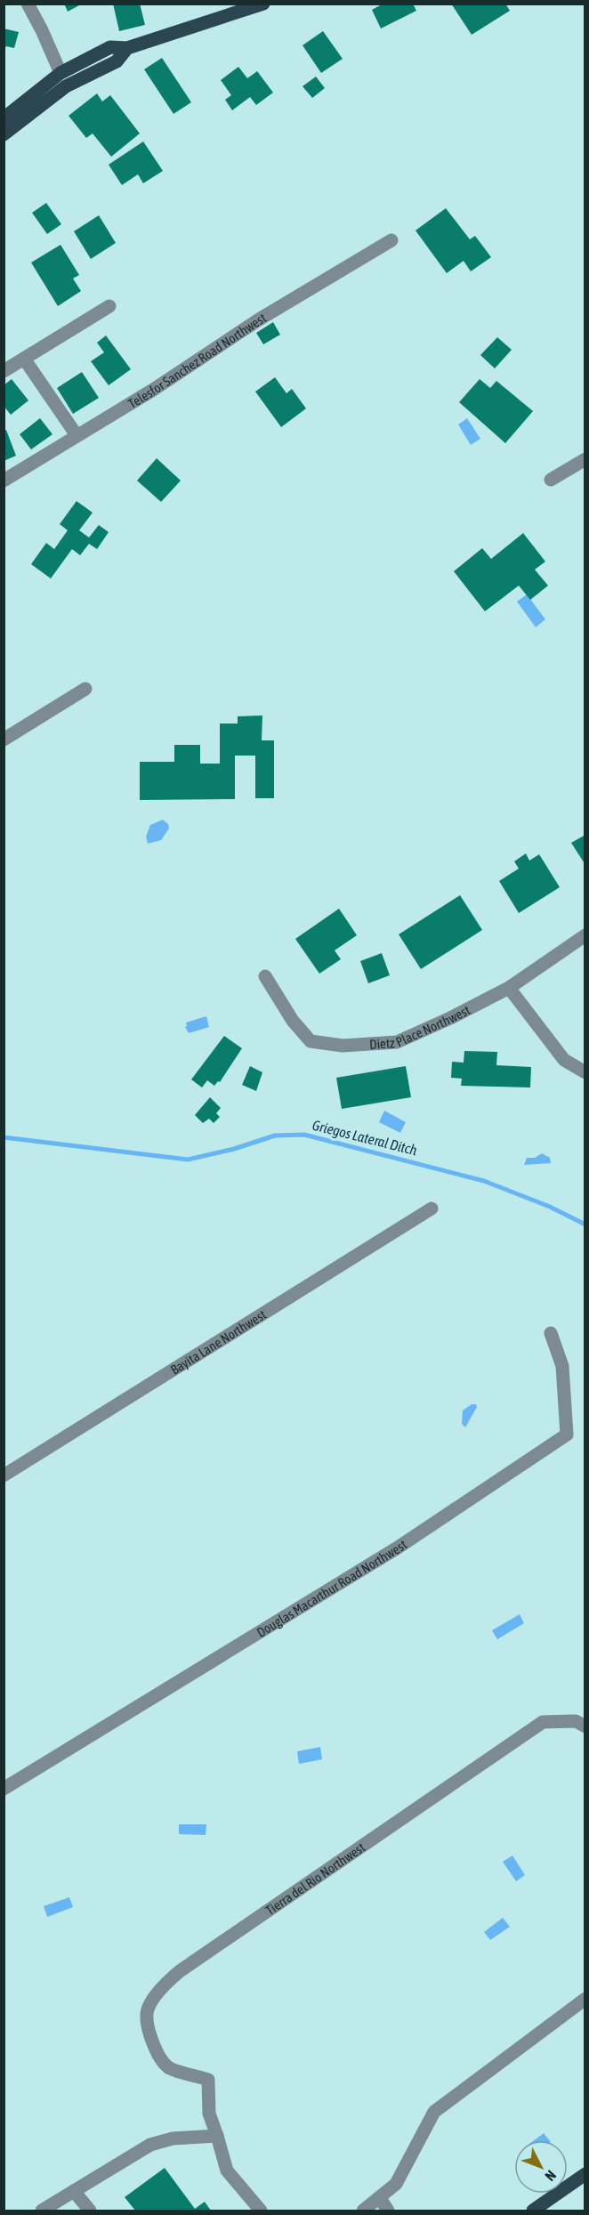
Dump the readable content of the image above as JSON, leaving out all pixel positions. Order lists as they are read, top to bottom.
{
  "streets": {
    "street": [
      "Telesfor Sanchez Road Northwest",
      "Dietz Place Northwest",
      "Bayita Lane Northwest",
      "Douglas Macarthur Road Northwest",
      "Tierra del Rio Northwest"
    ]
  },
  "water": ["Griegos Lateral Ditch"],
  "north": "bottom right"
}
